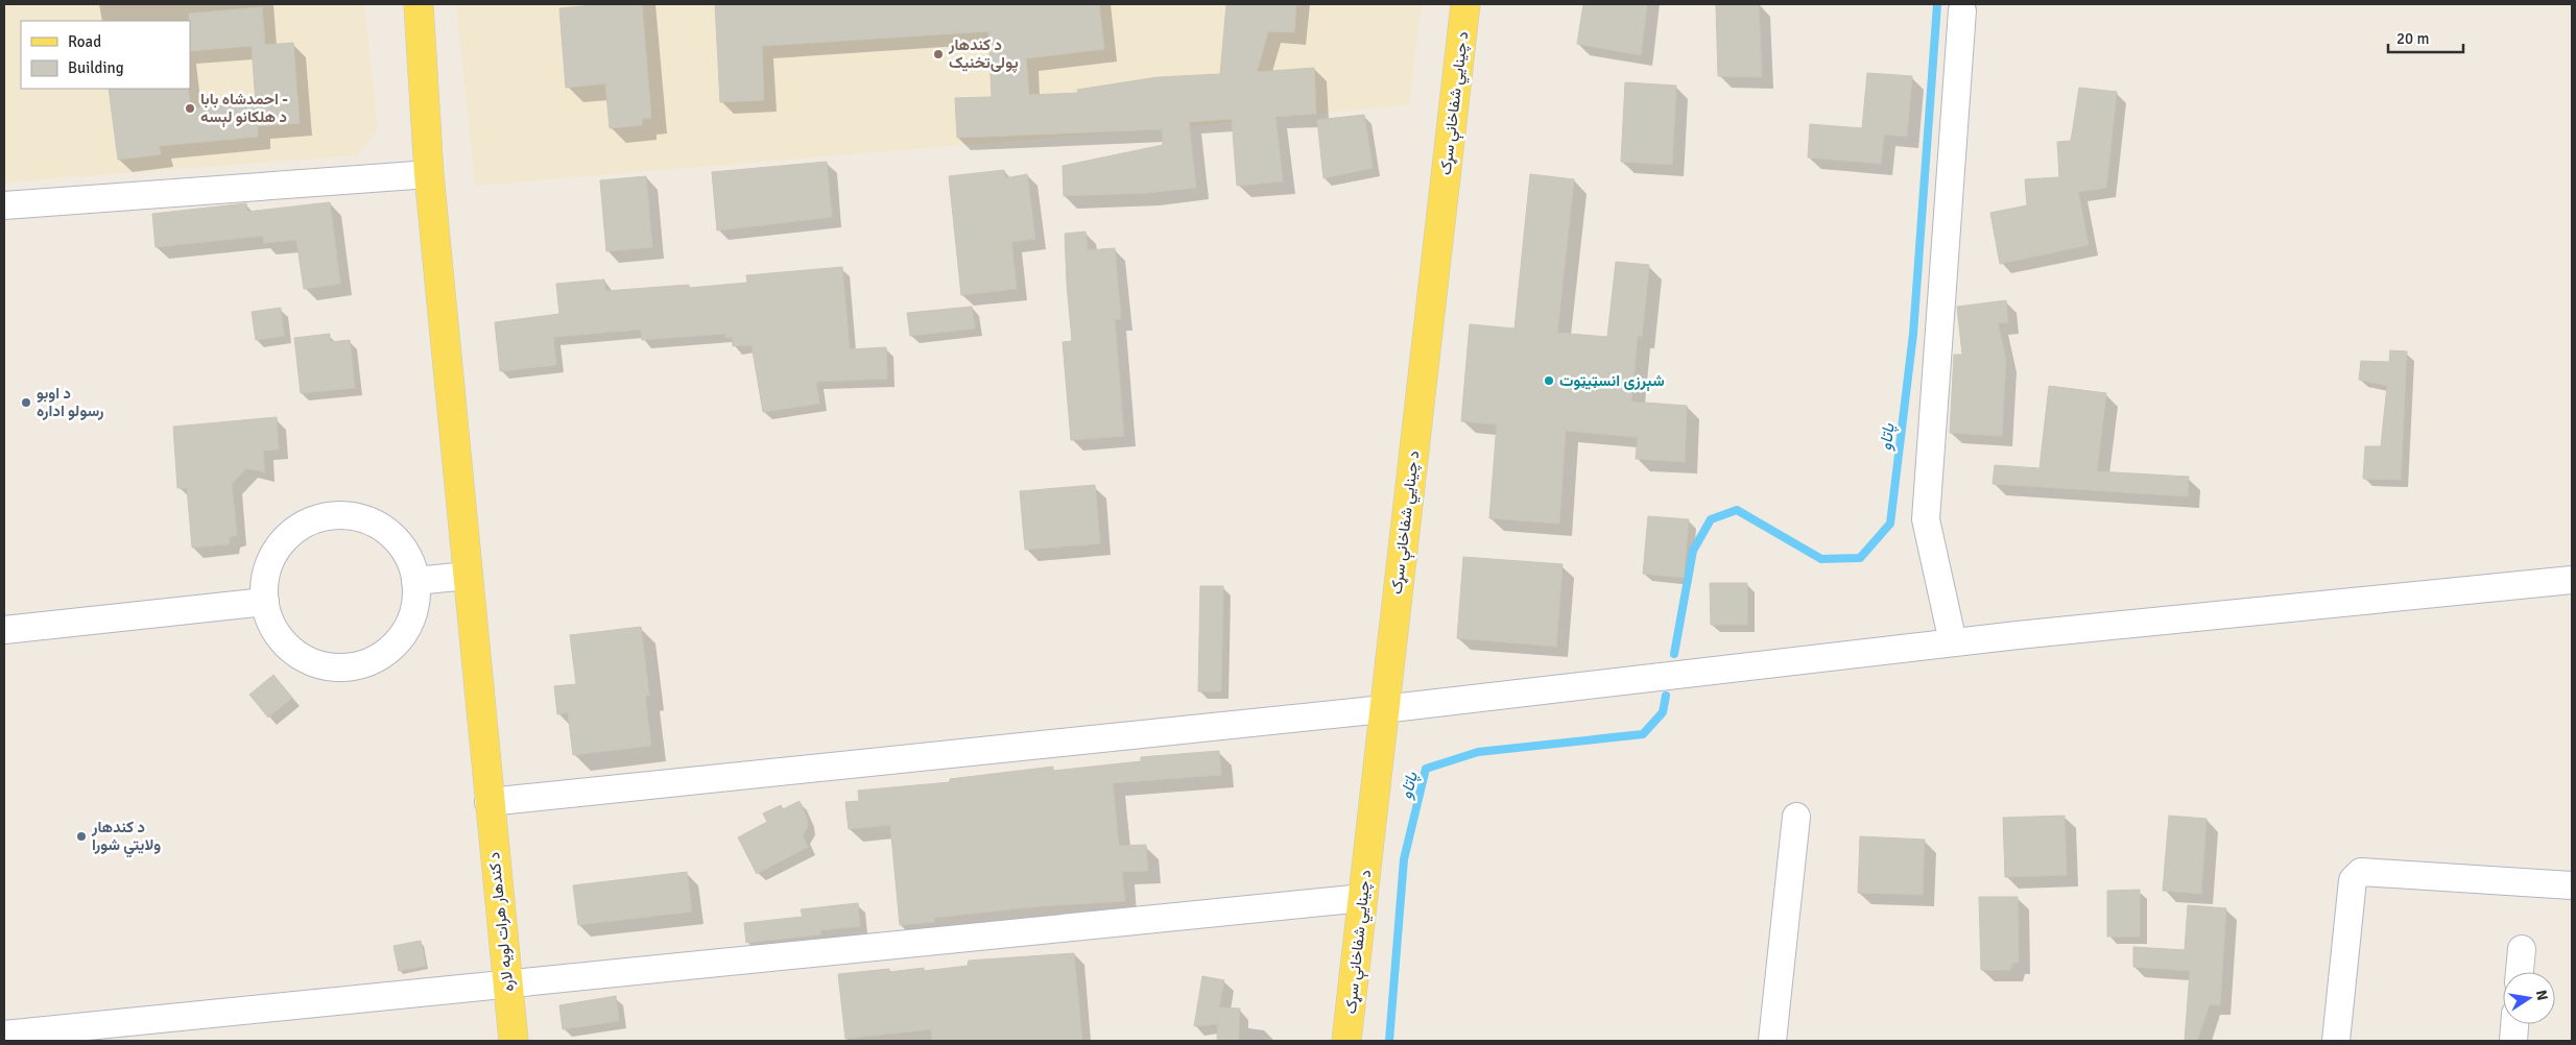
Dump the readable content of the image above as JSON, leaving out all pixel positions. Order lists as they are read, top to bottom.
{
  "streets": {
    "main road": ["د چينايي شفاخانې سړک", "د کندهار هرات لویه لاره"]
  },
  "water": ["پاتاو"],
  "places": [
    "د کندهار پولی‌تخنیک",
    "احمدشاه بابا - د هلکانو لېسه",
    "شېرزی انسټيټوت",
    "د اوبو رسولو اداره",
    "د کندهار ولايتي شورا"
  ],
  "legend": ["Road", "Building"],
  "scale_bar": "20 m",
  "north": "right"
}
